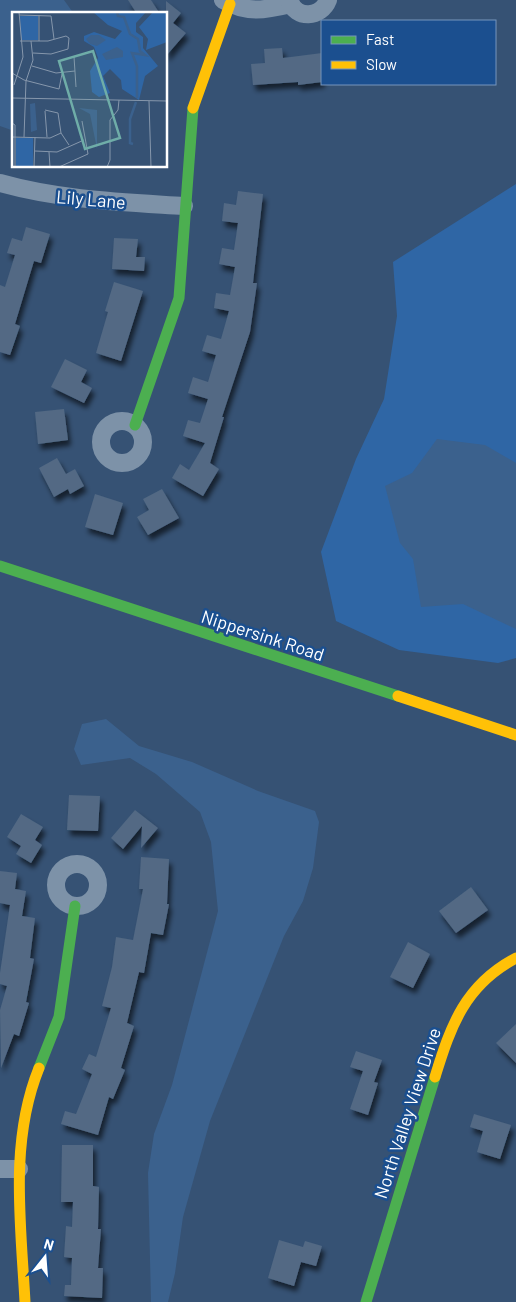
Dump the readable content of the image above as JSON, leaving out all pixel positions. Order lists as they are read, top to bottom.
{
  "streets": {
    "street": ["Lily Lane", "Nippersink Road", "North Valley View Drive"]
  },
  "legend": ["Fast", "Slow"],
  "north": "top"
}
